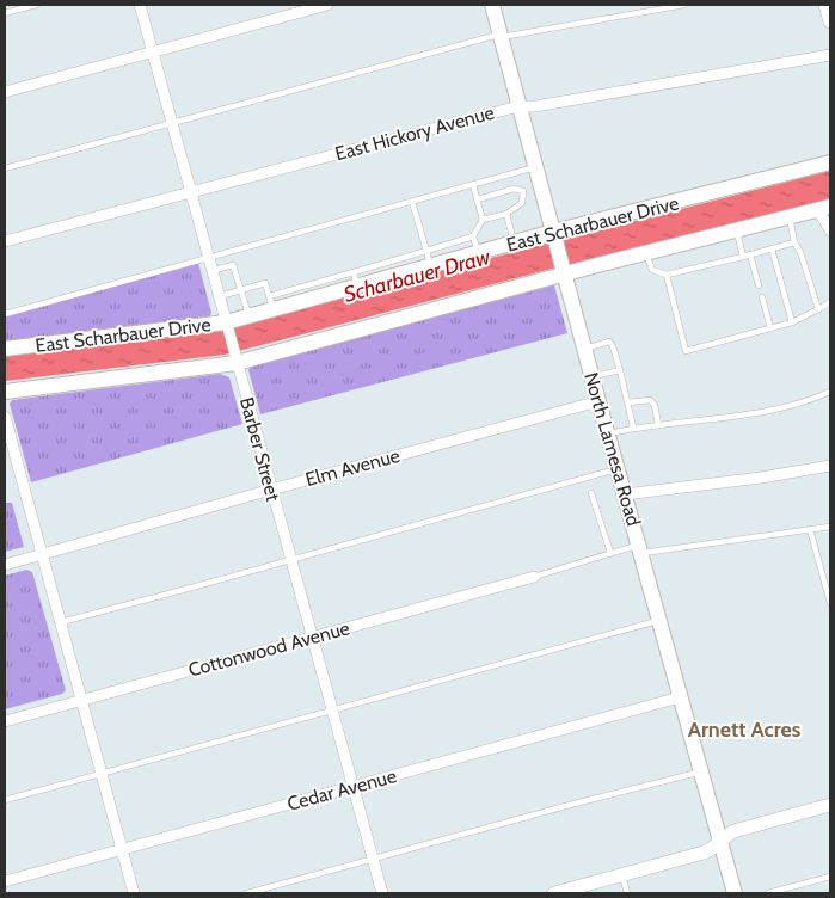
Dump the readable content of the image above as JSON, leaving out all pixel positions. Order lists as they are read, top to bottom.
{
  "streets": {
    "main road": ["East Scharbauer Drive", "North Lamesa Road"],
    "street": [
      "East Hickory Avenue",
      "Barber Street",
      "Elm Avenue",
      "Cottonwood Avenue",
      "Cedar Avenue"
    ]
  },
  "crossings": [
    ["East Hickory Avenue", "Barber Street"],
    ["East Hickory Avenue", "North Lamesa Road"],
    ["East Scharbauer Drive", "Barber Street"],
    ["East Scharbauer Drive", "North Lamesa Road"],
    ["Barber Street", "Elm Avenue"],
    ["Barber Street", "Cottonwood Avenue"],
    ["Barber Street", "Cedar Avenue"],
    ["North Lamesa Road", "Elm Avenue"],
    ["North Lamesa Road", "Cedar Avenue"]
  ],
  "districts": ["Arnett Acres"],
  "water": ["Scharbauer Draw"]
}
